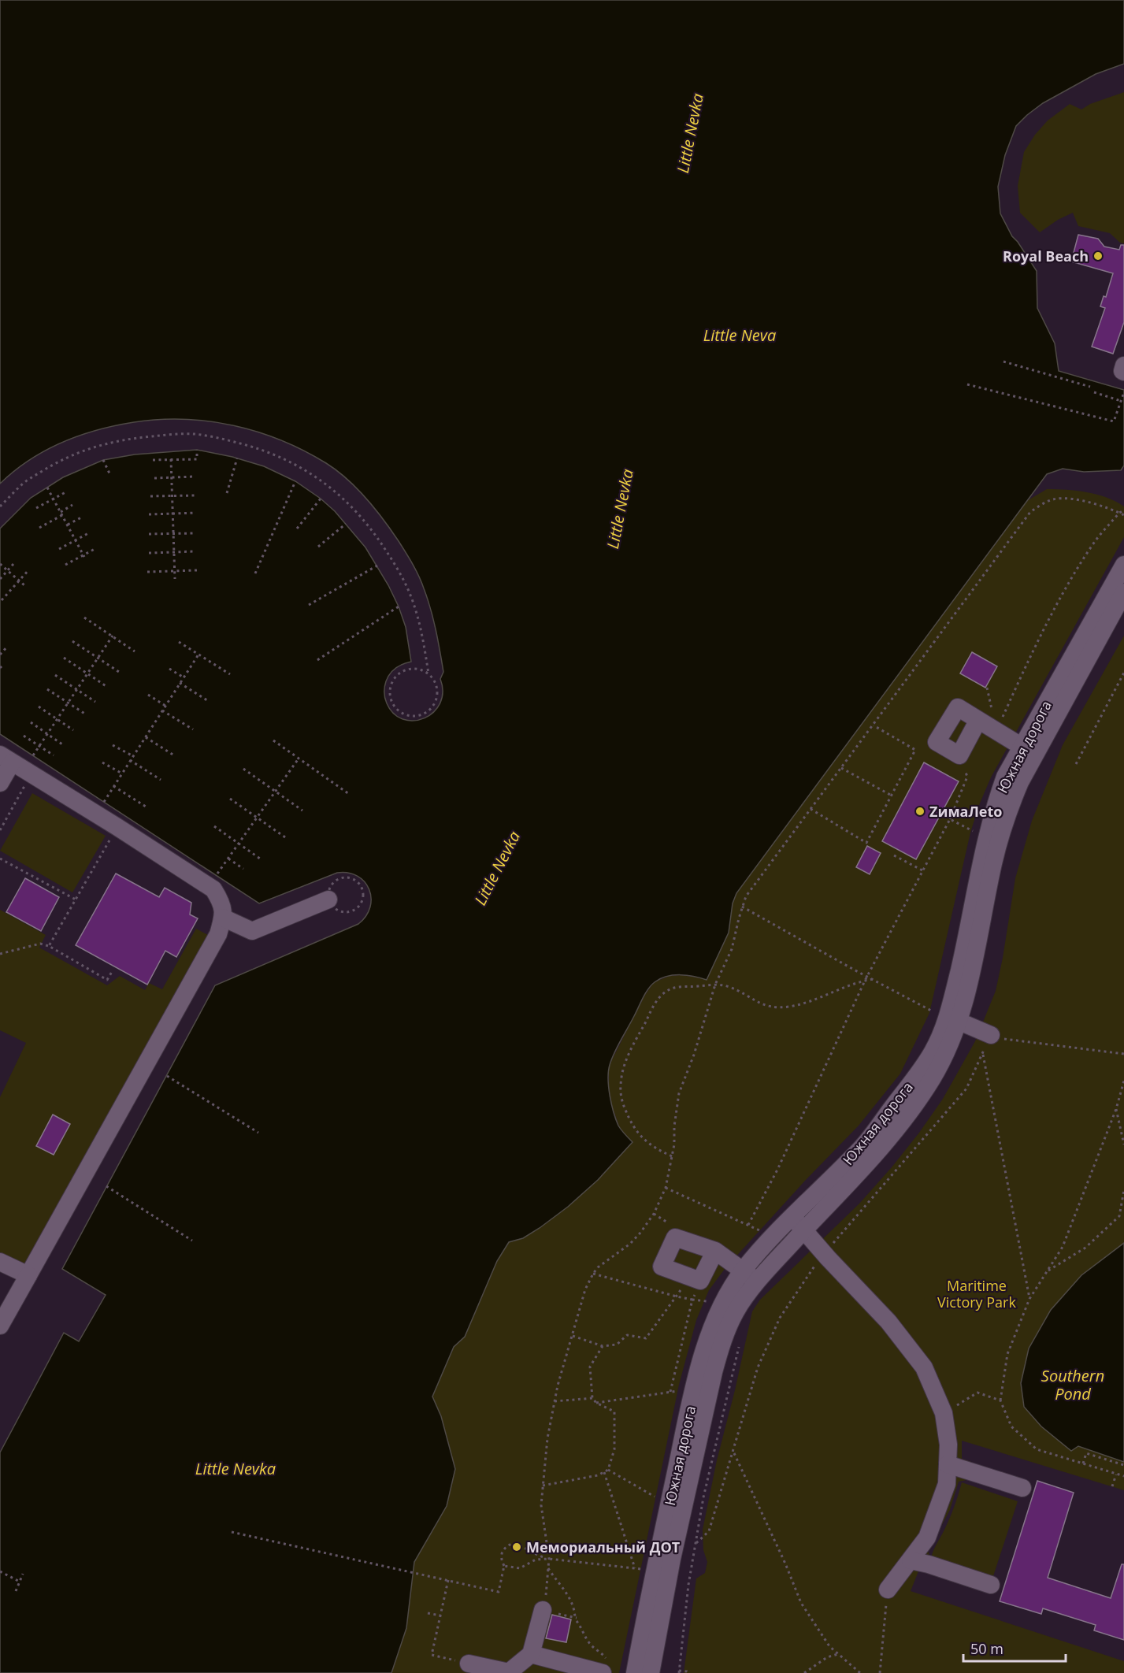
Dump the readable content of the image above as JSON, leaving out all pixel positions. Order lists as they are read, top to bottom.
{
  "streets": {
    "street": ["Южная дорога"]
  },
  "water": ["Little Nevka", "Little Neva", "Southern Pond"],
  "parks": ["Maritime Victory Park"],
  "places": ["Royal Beach", "ZимаЛеtо", "Мемориальный ДОТ"],
  "scale_bar": "50 m"
}
